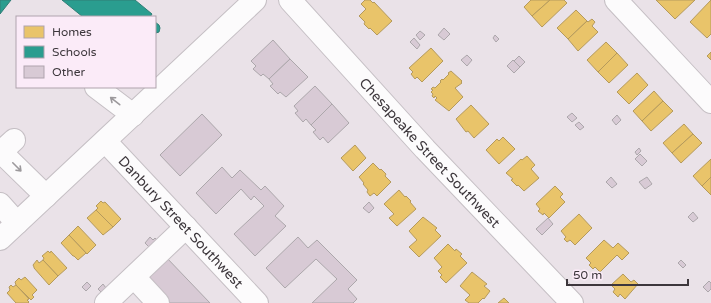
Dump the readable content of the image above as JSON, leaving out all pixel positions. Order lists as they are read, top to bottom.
{
  "streets": {
    "street": ["Chesapeake Street Southwest", "Danbury Street Southwest"]
  },
  "legend": ["Homes", "Schools", "Other"],
  "scale_bar": "50 m"
}
